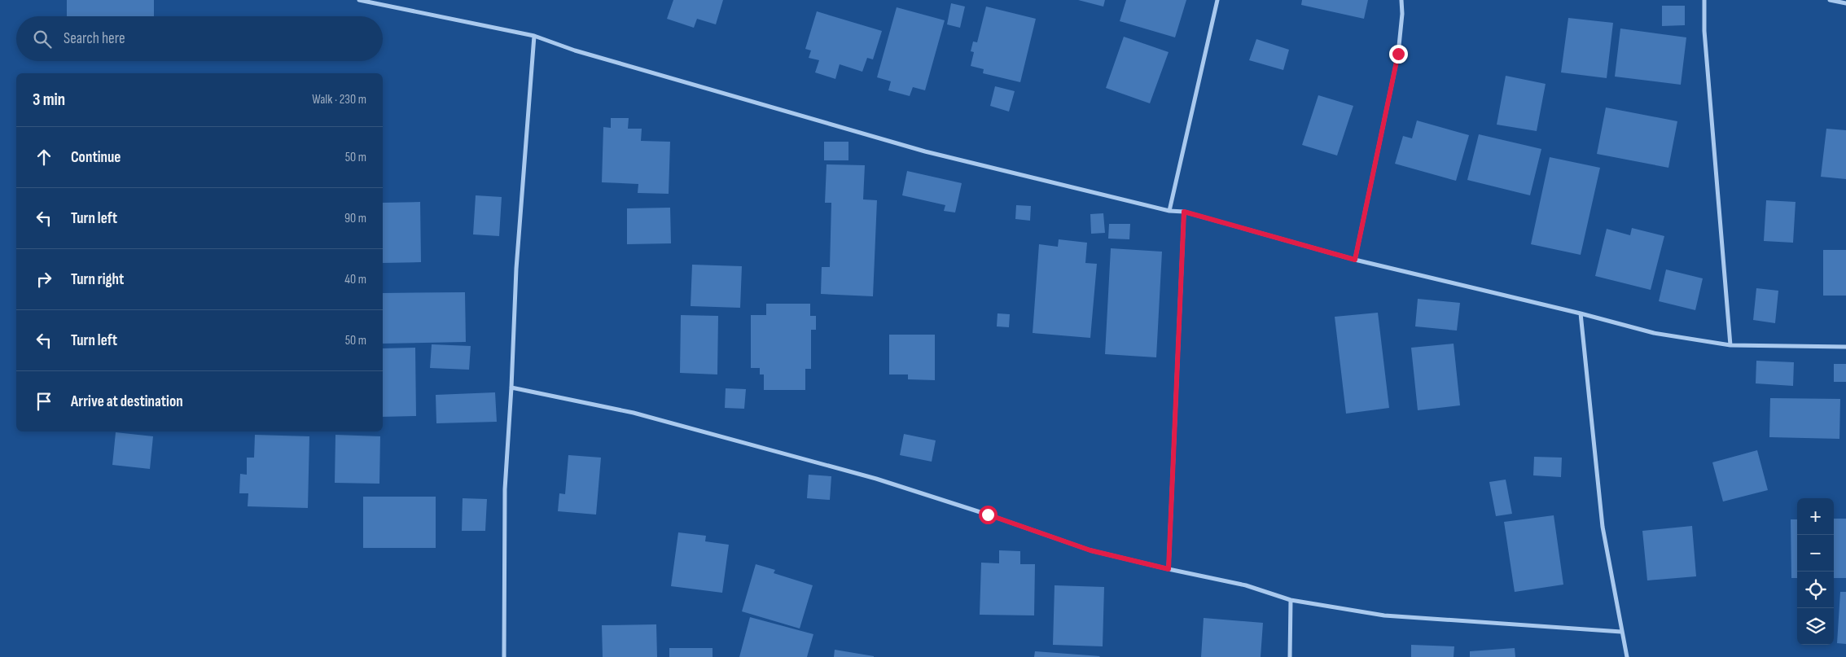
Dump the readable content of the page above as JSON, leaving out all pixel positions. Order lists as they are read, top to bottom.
{
  "page": {
    "search": "Search here",
    "heading": ["3 min", "Walk · 230 m"],
    "list": [
      ["Continue", "50 m"],
      ["Turn left", "90 m"],
      ["Turn right", "40 m"],
      ["Turn left", "50 m"],
      "Arrive at destination"
    ],
    "map_buttons": ["+", "−"]
  }
}
